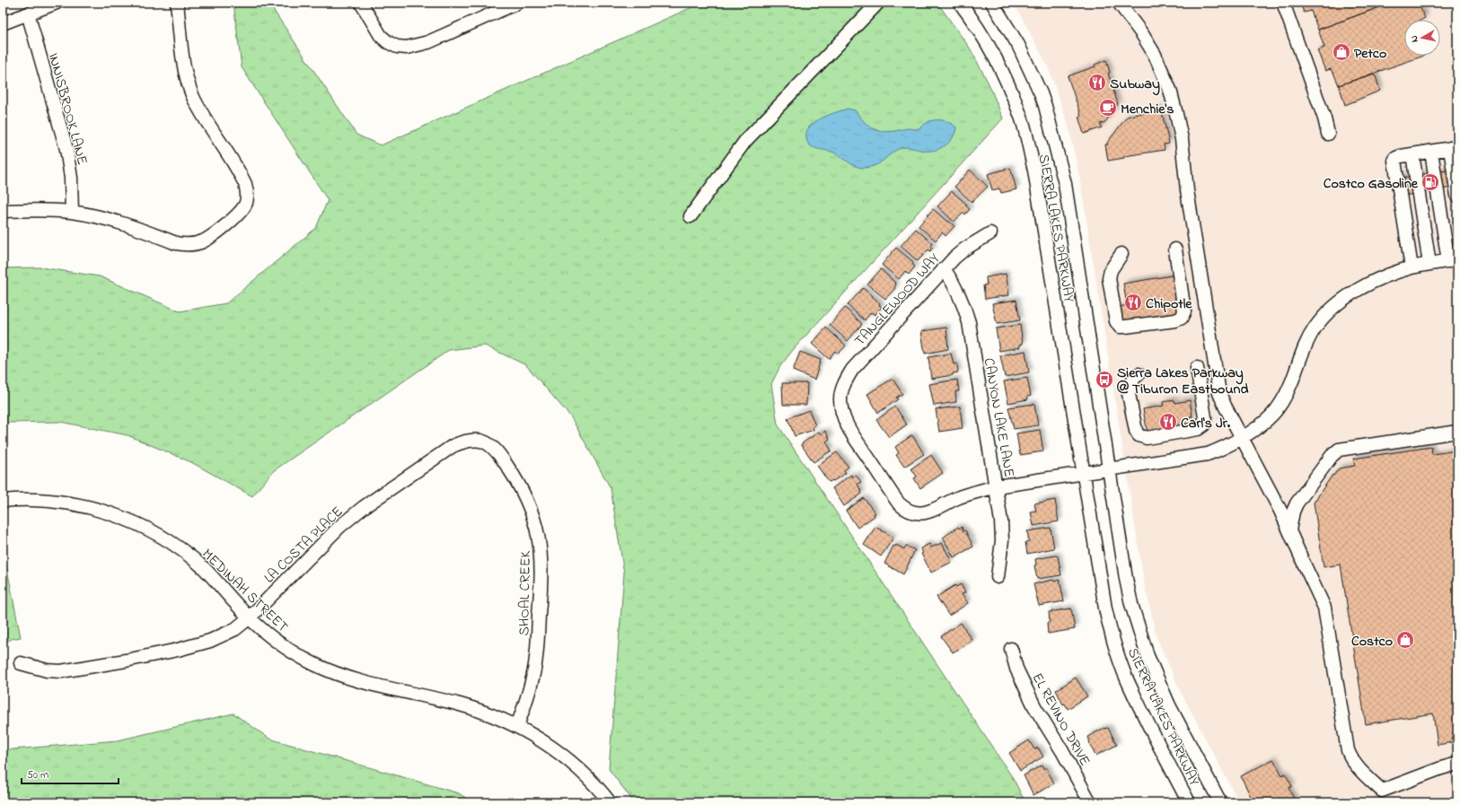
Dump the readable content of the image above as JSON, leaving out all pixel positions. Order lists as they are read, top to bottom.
{
  "streets": {
    "street": [
      "INNISBROOK LANE",
      "SIERRA LAKES PARKWAY",
      "TANGLEWOOD WAY",
      "CANYON LAKE LANE",
      "LA COSTA PLACE",
      "MEDINAH STREET",
      "SHOAL CREEK",
      "EL REVINO DRIVE"
    ]
  },
  "crossings": [
    ["TANGLEWOOD WAY", "CANYON LAKE LANE"],
    ["LA COSTA PLACE", "MEDINAH STREET"],
    ["LA COSTA PLACE", "SHOAL CREEK"],
    ["MEDINAH STREET", "SHOAL CREEK"]
  ],
  "places": {
    "shop": ["Petco", "Costco"],
    "restaurant": ["Subway", "Chipotle", "Carl's Jr."],
    "cafe": ["Menchie's"],
    "fuel station": ["Costco Gasoline"],
    "bus stop": ["Sierra Lakes Parkway @ Tiburon Eastbound"]
  },
  "scale_bar": "50 m",
  "north": "left"
}
